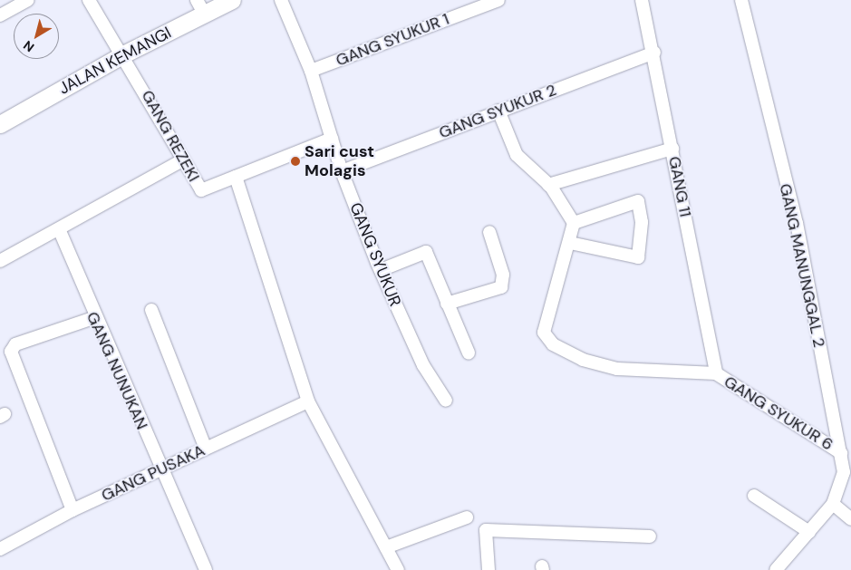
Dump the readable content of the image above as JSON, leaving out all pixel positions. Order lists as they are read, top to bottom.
{
  "streets": {
    "street": [
      "GANG SYUKUR 1",
      "JALAN KEMANGI",
      "GANG SYUKUR 2",
      "GANG REZEKI",
      "GANG 11",
      "GANG SYUKUR",
      "GANG MANUNGGAL 2",
      "GANG NUNUKAN",
      "GANG SYUKUR 6",
      "GANG PUSAKA"
    ]
  },
  "crossings": [
    ["GANG SYUKUR 1", "GANG SYUKUR"],
    ["JALAN KEMANGI", "GANG REZEKI"],
    ["GANG SYUKUR 2", "GANG 11"],
    ["GANG SYUKUR 2", "GANG SYUKUR"],
    ["GANG REZEKI", "GANG SYUKUR"],
    ["GANG 11", "GANG SYUKUR 6"],
    ["GANG MANUNGGAL 2", "GANG SYUKUR 6"],
    ["GANG NUNUKAN", "GANG PUSAKA"]
  ],
  "places": ["Sari cust Molagis"],
  "north": "bottom left"
}
